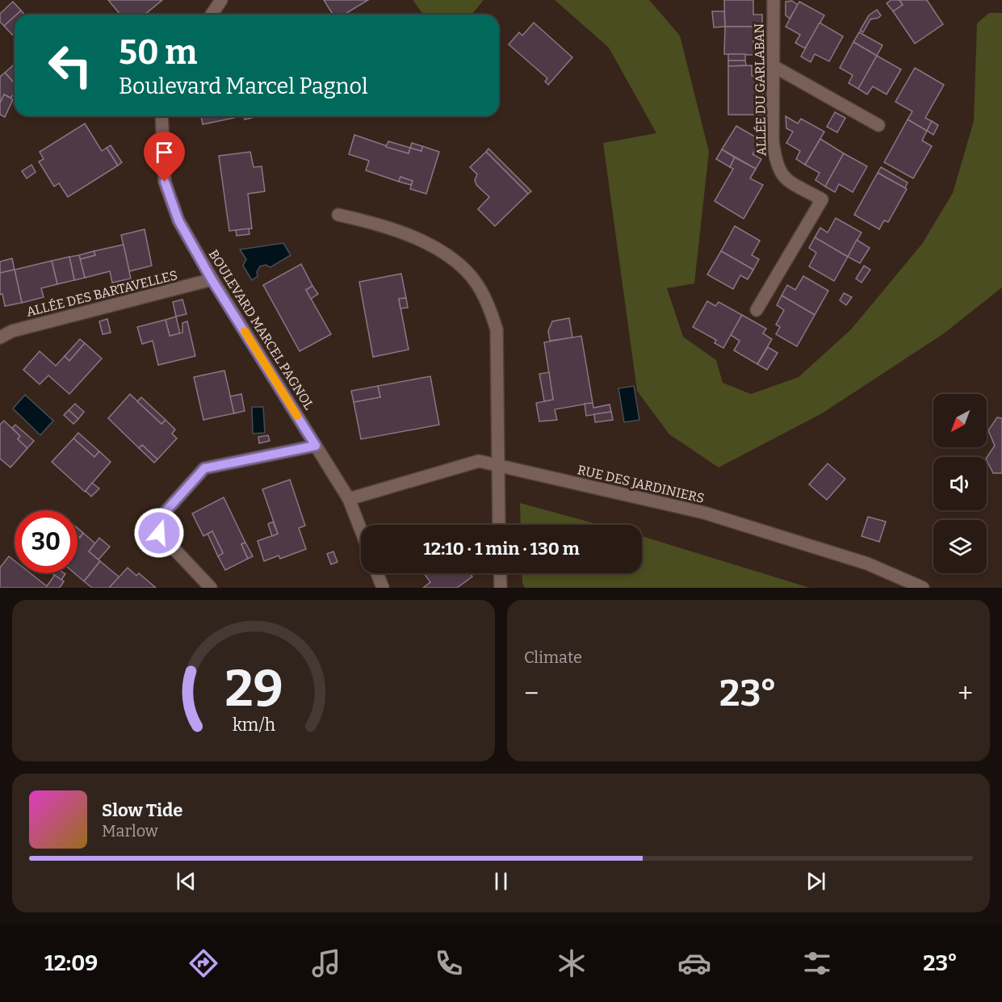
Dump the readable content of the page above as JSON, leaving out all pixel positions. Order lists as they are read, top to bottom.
{
  "streets": {
    "street": [
      "ALLÉE DU GARLABAN",
      "ALLÉE DES BARTAVELLES",
      "BOULEVARD MARCEL PAGNOL",
      "RUE DES JARDINIERS"
    ]
  },
  "crossings": [
    ["ALLÉE DES BARTAVELLES", "BOULEVARD MARCEL PAGNOL"],
    ["BOULEVARD MARCEL PAGNOL", "RUE DES JARDINIERS"]
  ],
  "north": "bottom left",
  "page": {
    "turn": ["50 m", "Boulevard Marcel Pagnol"],
    "limit": "30",
    "trip": "12:10 · 1 min · 130 m",
    "tile": "Climate",
    "heat": ["−", "23°", "+"],
    "song": ["Slow Tide", "Marlow"],
    "tabs": ["12:09", "23°"],
    "gauge": ["29", "km/h"]
  }
}
